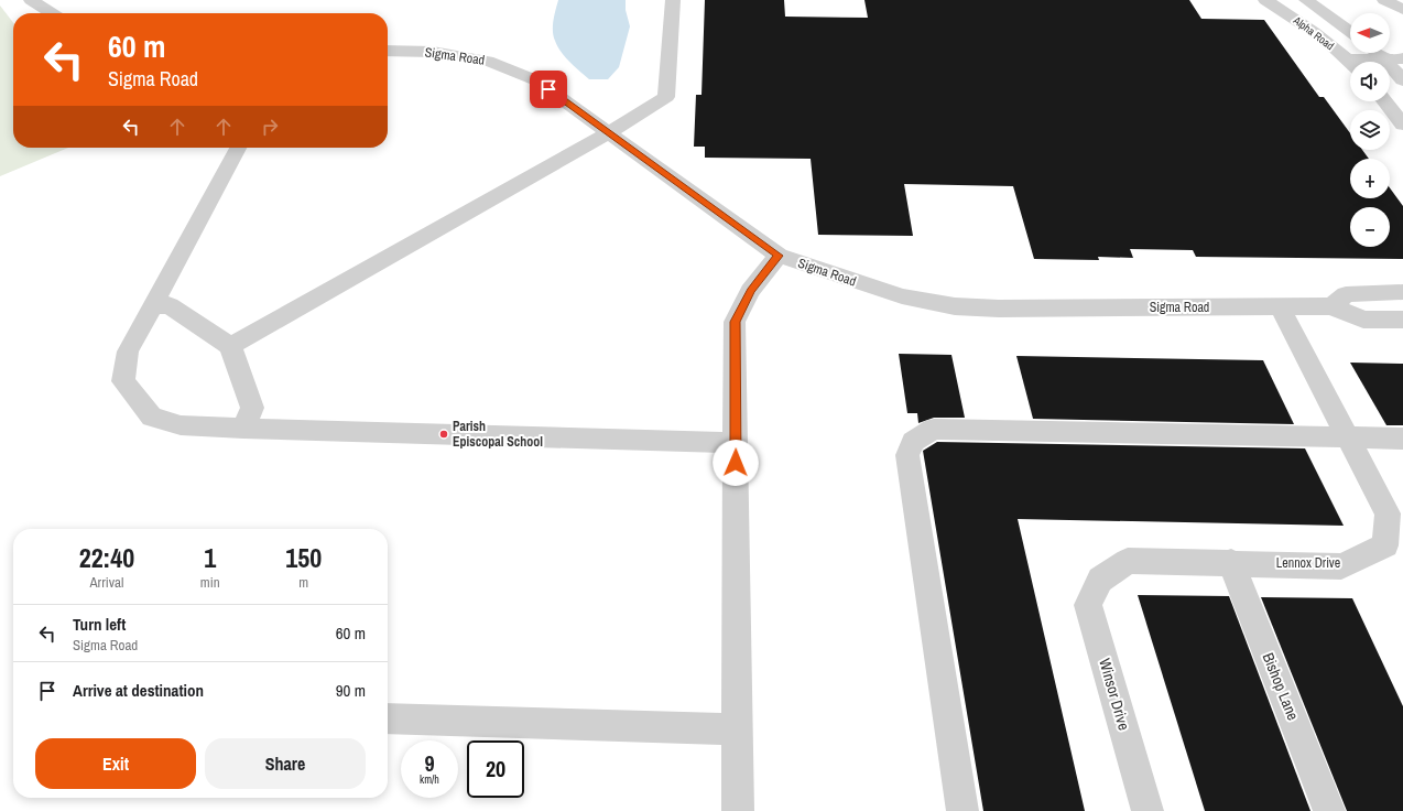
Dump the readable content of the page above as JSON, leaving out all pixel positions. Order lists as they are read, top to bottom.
{
  "streets": {
    "street": [
      "Alpha Road",
      "Sigma Road",
      "Lennox Drive",
      "Bishop Lane",
      "Winsor Drive"
    ]
  },
  "crossings": [
    ["Sigma Road", "Lennox Drive"],
    ["Lennox Drive", "Bishop Lane"],
    ["Lennox Drive", "Winsor Drive"]
  ],
  "places": ["Parish Episcopal School"],
  "north": "left",
  "page": {
    "map_buttons": ["+", "−"],
    "turn": ["60 m", "Sigma Road"],
    "eta": [
      "22:40",
      "Arrival",
      "1",
      "min",
      "150",
      "m"
    ],
    "list": [
      {
        "name": "Turn left",
        "note": "Sigma Road",
        "value": "60 m"
      },
      {
        "name": "Arrive at destination",
        "value": "90 m"
      }
    ],
    "buttons": ["Exit", "Share"],
    "speed": "9 km/h",
    "limit": "20"
  }
}
